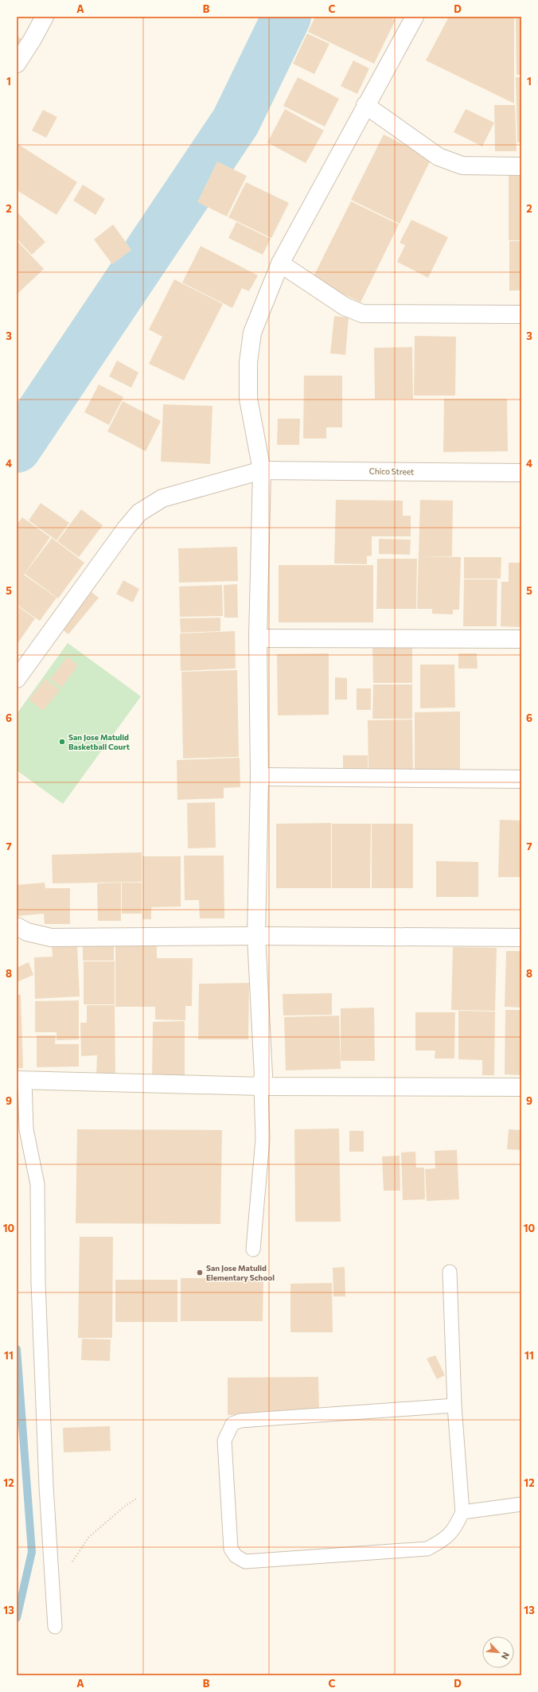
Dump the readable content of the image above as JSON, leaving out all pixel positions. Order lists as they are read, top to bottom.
{
  "streets": {
    "street": ["Chico Street"]
  },
  "places": ["San Jose Matulid Basketball Court", "San Jose Matulid Elementary School"],
  "north": "bottom right",
  "grid": {
    "columns": [
      "A",
      "B",
      "C",
      "D"
    ],
    "rows": [
      "1",
      "2",
      "3",
      "4",
      "5",
      "6",
      "7",
      "8",
      "9",
      "10",
      "11",
      "12",
      "13"
    ]
  }
}
